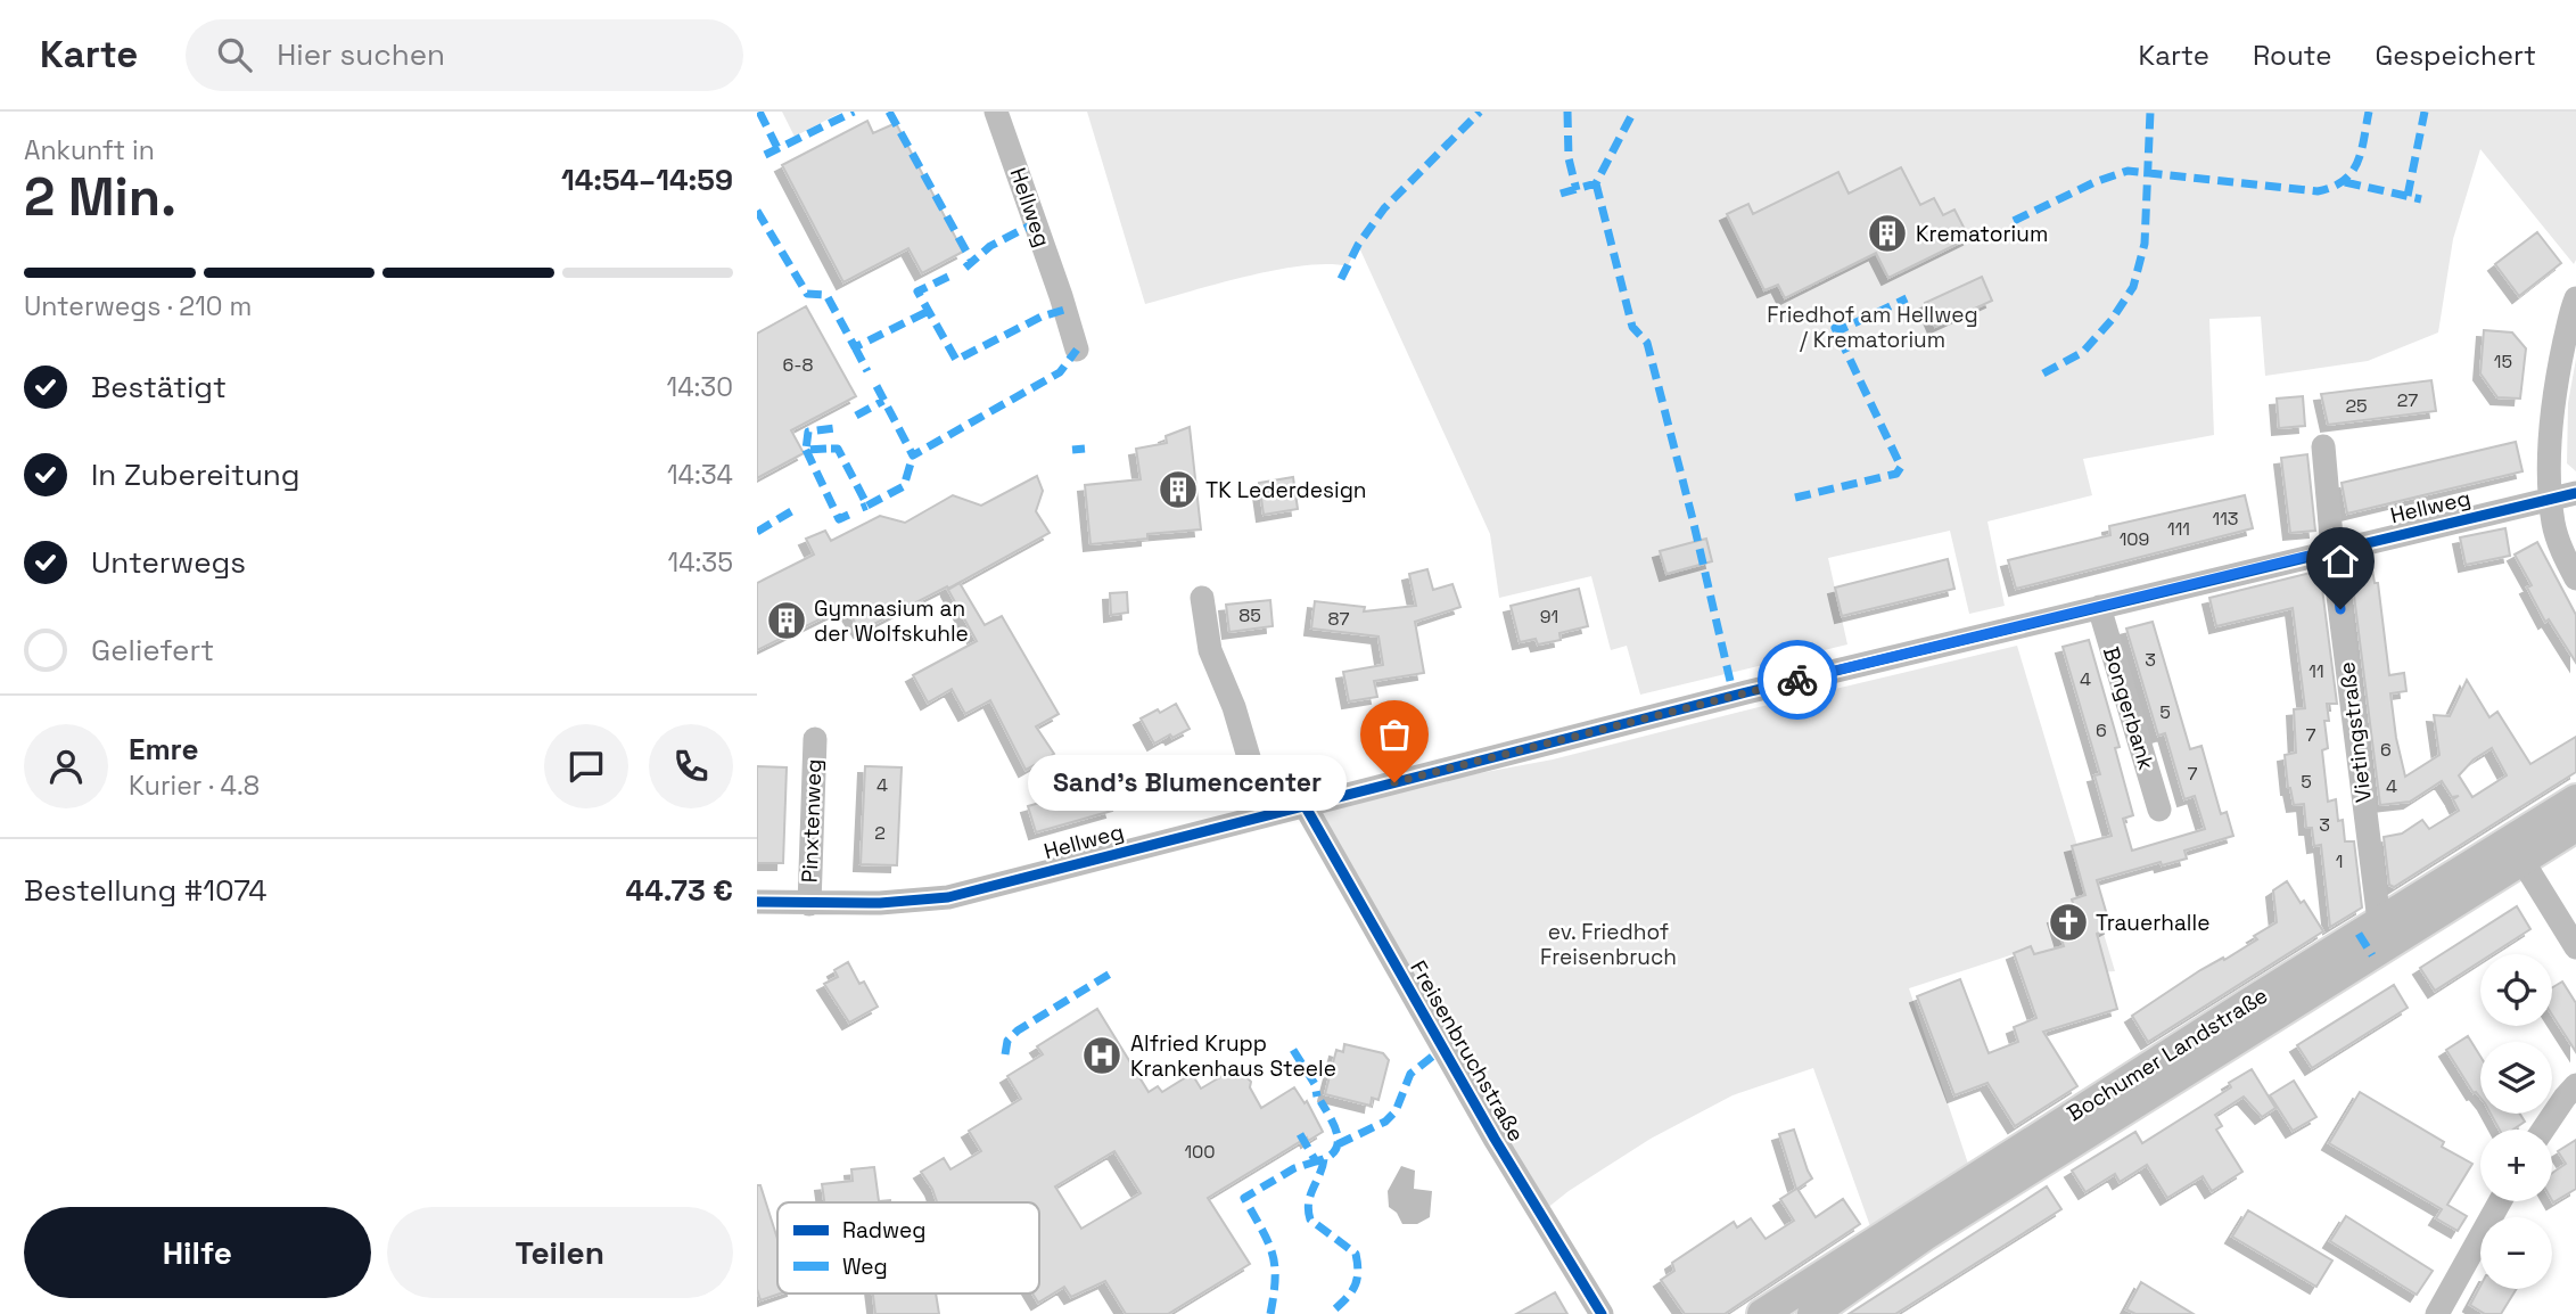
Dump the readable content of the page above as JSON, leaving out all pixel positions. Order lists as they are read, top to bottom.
{
  "streets": {
    "main road": ["Bochumer Landstraße"],
    "street": [
      "Hellweg",
      "Bongerbank",
      "Vietingstraße",
      "Pinxtenweg",
      "Freisenbruchstraße"
    ]
  },
  "crossings": [
    ["Hellweg", "Bongerbank"],
    ["Hellweg", "Vietingstraße"],
    ["Hellweg", "Pinxtenweg"],
    ["Hellweg", "Freisenbruchstraße"],
    ["Vietingstraße", "Bochumer Landstraße"]
  ],
  "parks": ["Friedhof am Hellweg / Krematorium", "ev. Friedhof Freisenbruch"],
  "places": {
    "building": ["Krematorium", "TK Lederdesign", "Gymnasium an der Wolfskuhle"],
    "other": ["Sand's Blumencenter"],
    "church": ["Trauerhalle"],
    "hospital": ["Alfried Krupp Krankenhaus Steele"]
  },
  "house_numbers": [
    "15",
    "6-8",
    "27",
    "25",
    "113",
    "111",
    "109",
    "85",
    "91",
    "87",
    "3",
    "11",
    "4",
    "5",
    "6",
    "7",
    "6",
    "7",
    "5",
    "4",
    "4",
    "3",
    "2",
    "1",
    "100"
  ],
  "legend": ["Radweg", "Weg"],
  "page": {
    "header": "Karte",
    "search": "Hier suchen",
    "nav": ["Karte", "Route", "Gespeichert"],
    "heading": ["2 Min.", "Ankunft in", "14:54–14:59"],
    "panel": [
      "Emre",
      "Kurier · 4.8",
      "Bestellung #1074",
      "44.73 €"
    ],
    "bar": "Unterwegs · 210 m",
    "list": [
      ["Bestätigt", "14:30"],
      ["In Zubereitung", "14:34"],
      ["Unterwegs", "14:35"],
      "Geliefert"
    ],
    "bubble": "Sand's Blumencenter",
    "map_buttons": ["+", "−"],
    "buttons": ["Hilfe", "Teilen"]
  }
}
